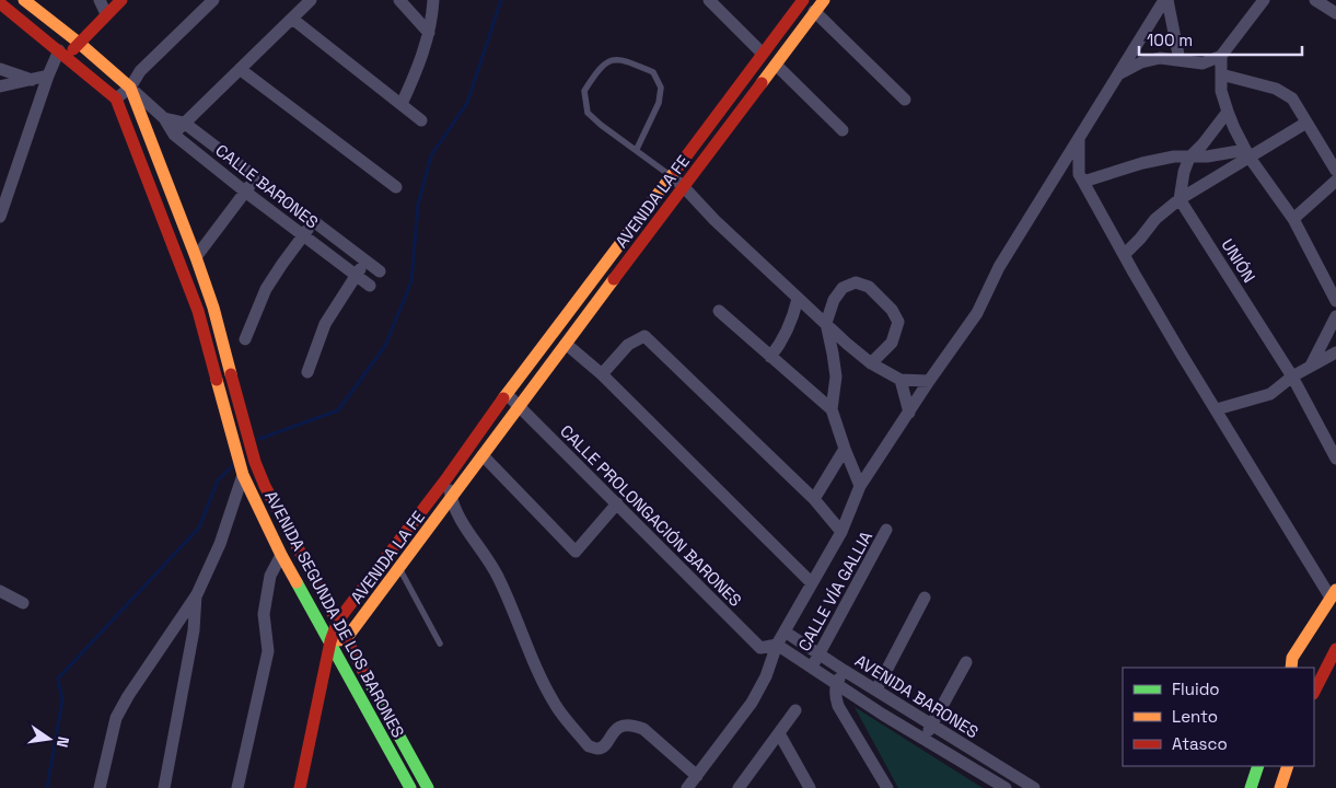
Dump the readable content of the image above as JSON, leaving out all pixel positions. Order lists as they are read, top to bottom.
{
  "streets": {
    "main road": ["AVENIDA LA FE", "AVENIDA SEGUNDA DE LOS BARONES"],
    "street": [
      "CALLE BARONES",
      "UNIÓN",
      "CALLE PROLONGACIÓN BARONES",
      "CALLE VÍA GALLIA",
      "AVENIDA BARONES"
    ]
  },
  "crossings": [
    ["CALLE BARONES", "AVENIDA SEGUNDA DE LOS BARONES"],
    ["AVENIDA LA FE", "CALLE PROLONGACIÓN BARONES"],
    ["AVENIDA LA FE", "AVENIDA SEGUNDA DE LOS BARONES"],
    ["CALLE PROLONGACIÓN BARONES", "AVENIDA BARONES"],
    ["CALLE VÍA GALLIA", "AVENIDA BARONES"]
  ],
  "legend": ["Fluido", "Lento", "Atasco"],
  "scale_bar": "100 m",
  "north": "right"
}
